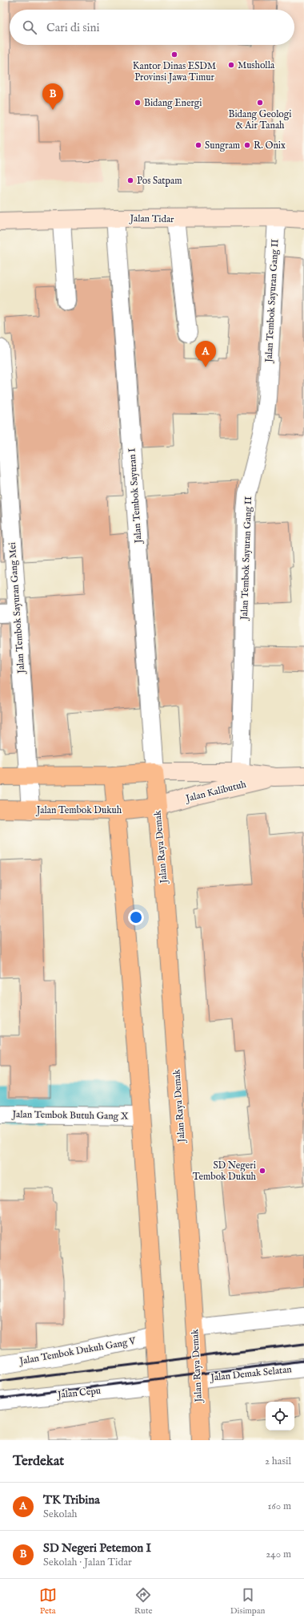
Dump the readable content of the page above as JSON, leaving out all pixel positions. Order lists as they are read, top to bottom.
{
  "streets": {
    "highway": ["Jalan Tembok Dukuh", "Jalan Raya Demak"],
    "street": [
      "Jalan Tidar",
      "Jalan Tembok Sayuran Gang II",
      "Jalan Tembok Sayuran I",
      "Jalan Tembok Sayuran Gang Mei",
      "Jalan Kalibutuh",
      "Jalan Tembok Butuh Gang X",
      "Jalan Tembok Dukuh Gang V",
      "Jalan Demak Selatan",
      "Jalan Cepu"
    ]
  },
  "crossings": [
    ["Jalan Tidar", "Jalan Tembok Sayuran Gang II"],
    ["Jalan Tidar", "Jalan Tembok Sayuran I"],
    ["Jalan Tembok Sayuran Gang II", "Jalan Kalibutuh"],
    ["Jalan Tembok Sayuran I", "Jalan Kalibutuh"],
    ["Jalan Tembok Sayuran I", "Jalan Raya Demak"],
    ["Jalan Tembok Sayuran Gang Mei", "Jalan Tembok Dukuh"],
    ["Jalan Kalibutuh", "Jalan Tembok Dukuh"],
    ["Jalan Kalibutuh", "Jalan Raya Demak"],
    ["Jalan Tembok Dukuh", "Jalan Raya Demak"],
    ["Jalan Raya Demak", "Jalan Demak Selatan"]
  ],
  "places": [
    "Kantor Dinas ESDM Provinsi Jawa Timur",
    "Musholla",
    "Bidang Energi",
    "Bidang Geologi & Air Tanah",
    "Sungram",
    "R. Onix",
    "Pos Satpam",
    "SD Negeri Tembok Dukuh"
  ],
  "page": {
    "search": "Cari di sini",
    "pins": ["B", "A"],
    "heading": ["Terdekat", "2 hasil"],
    "list": [
      {
        "mark": "A",
        "name": "TK Tribina",
        "note": "Sekolah",
        "value": "160 m"
      },
      {
        "mark": "B",
        "name": "SD Negeri Petemon I",
        "note": "Sekolah · Jalan Tidar",
        "value": "240 m"
      }
    ],
    "nav": ["Peta", "Rute", "Disimpan"]
  }
}
